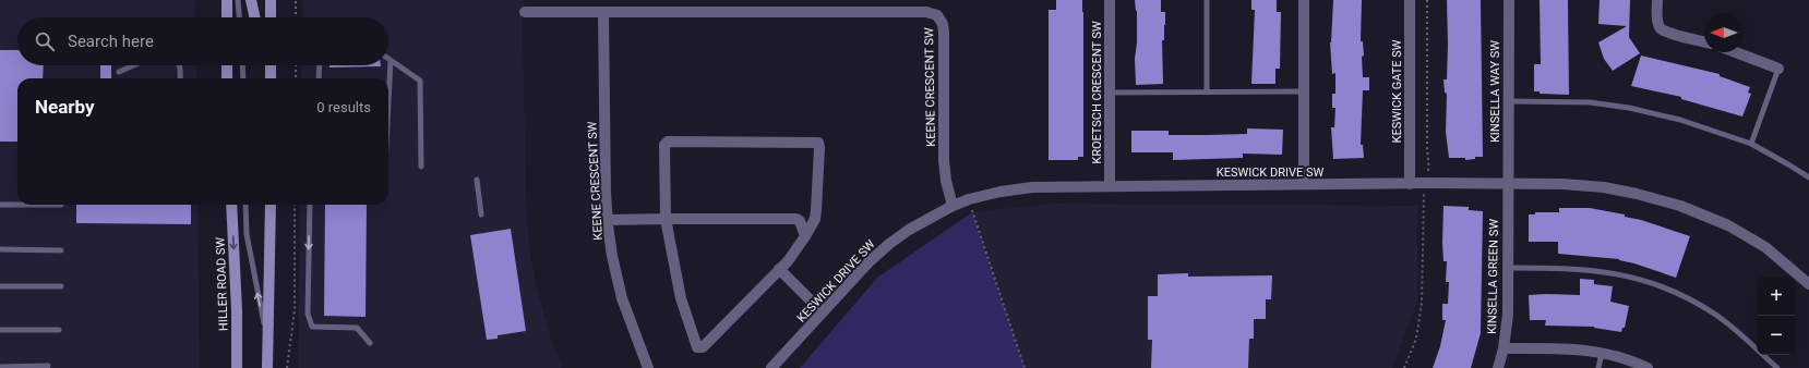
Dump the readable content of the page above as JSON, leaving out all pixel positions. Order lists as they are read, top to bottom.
{
  "streets": {
    "main road": ["HILLER ROAD SW"],
    "street": [
      "KEENE CRESCENT SW",
      "KESWICK GATE SW",
      "KINSELLA WAY SW",
      "KROETSCH CRESCENT SW",
      "KESWICK DRIVE SW",
      "KINSELLA GREEN SW"
    ]
  },
  "crossings": [
    ["KEENE CRESCENT SW", "KESWICK DRIVE SW"],
    ["KESWICK GATE SW", "KESWICK DRIVE SW"],
    ["KINSELLA WAY SW", "KESWICK DRIVE SW"],
    ["KINSELLA WAY SW", "KINSELLA GREEN SW"],
    ["KROETSCH CRESCENT SW", "KESWICK DRIVE SW"],
    ["KESWICK DRIVE SW", "KINSELLA GREEN SW"]
  ],
  "north": "left",
  "page": {
    "search": "Search here",
    "heading": ["Nearby", "0 results"],
    "map_buttons": ["+", "−"]
  }
}
